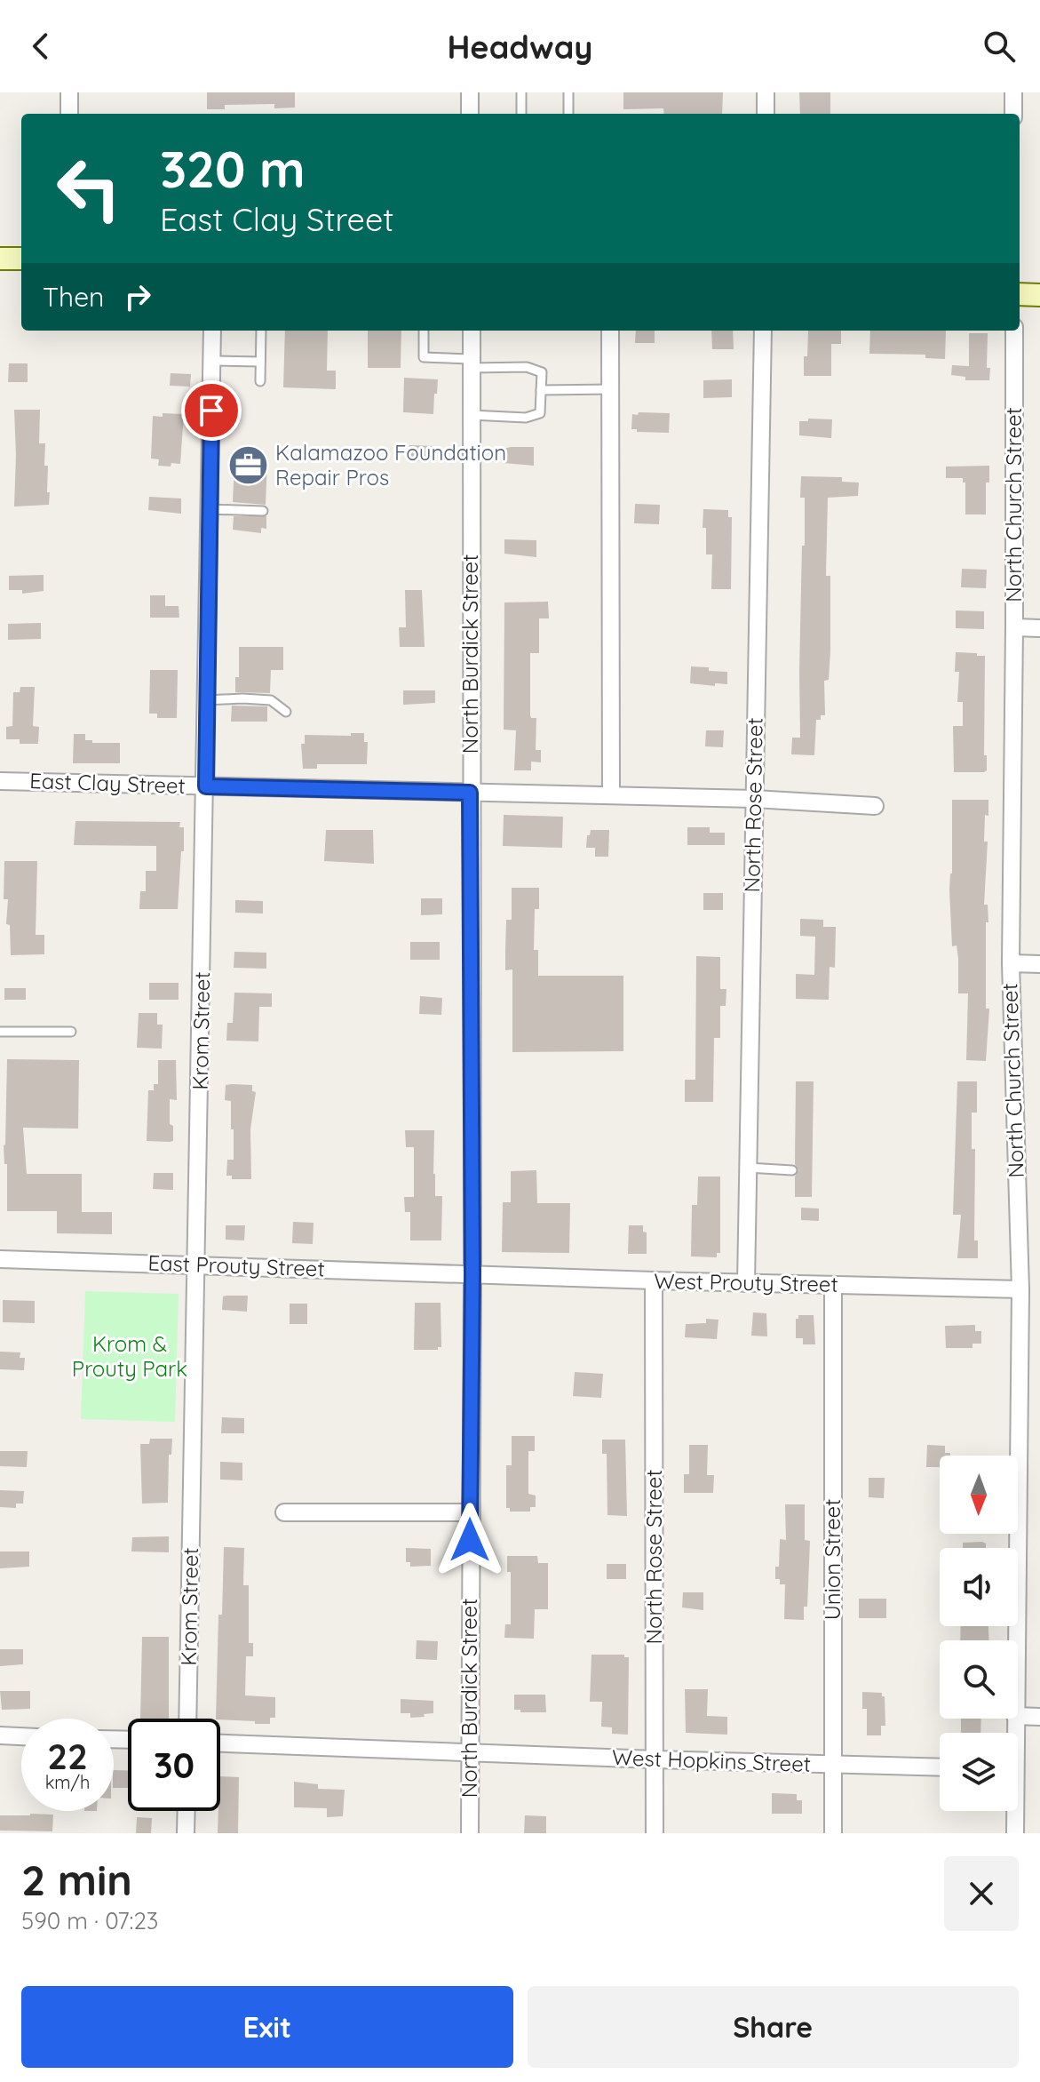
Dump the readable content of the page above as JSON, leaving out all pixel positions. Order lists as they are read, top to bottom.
{
  "streets": {
    "street": [
      "North Church Street",
      "North Burdick Street",
      "East Clay Street",
      "North Rose Street",
      "Krom Street",
      "East Prouty Street",
      "West Prouty Street",
      "Union Street",
      "West Hopkins Street"
    ]
  },
  "crossings": [
    ["North Church Street", "West Prouty Street"],
    ["North Burdick Street", "East Clay Street"],
    ["North Burdick Street", "East Prouty Street"],
    ["North Burdick Street", "West Prouty Street"],
    ["North Burdick Street", "West Hopkins Street"],
    ["East Clay Street", "North Rose Street"],
    ["East Clay Street", "Krom Street"],
    ["North Rose Street", "West Prouty Street"],
    ["North Rose Street", "West Hopkins Street"],
    ["Krom Street", "East Prouty Street"],
    ["East Prouty Street", "West Prouty Street"],
    ["West Prouty Street", "Union Street"],
    ["Union Street", "West Hopkins Street"]
  ],
  "parks": ["Krom & Prouty Park"],
  "places": {
    "office": ["Kalamazoo Foundation Repair Pros"]
  },
  "north": "bottom",
  "page": {
    "header": "Headway",
    "turn": ["320 m", "East Clay Street"],
    "then": "Then",
    "speed": "22 km/h",
    "limit": "30",
    "heading": ["2 min", "590 m · 07:23"],
    "buttons": ["Exit", "Share"]
  }
}
